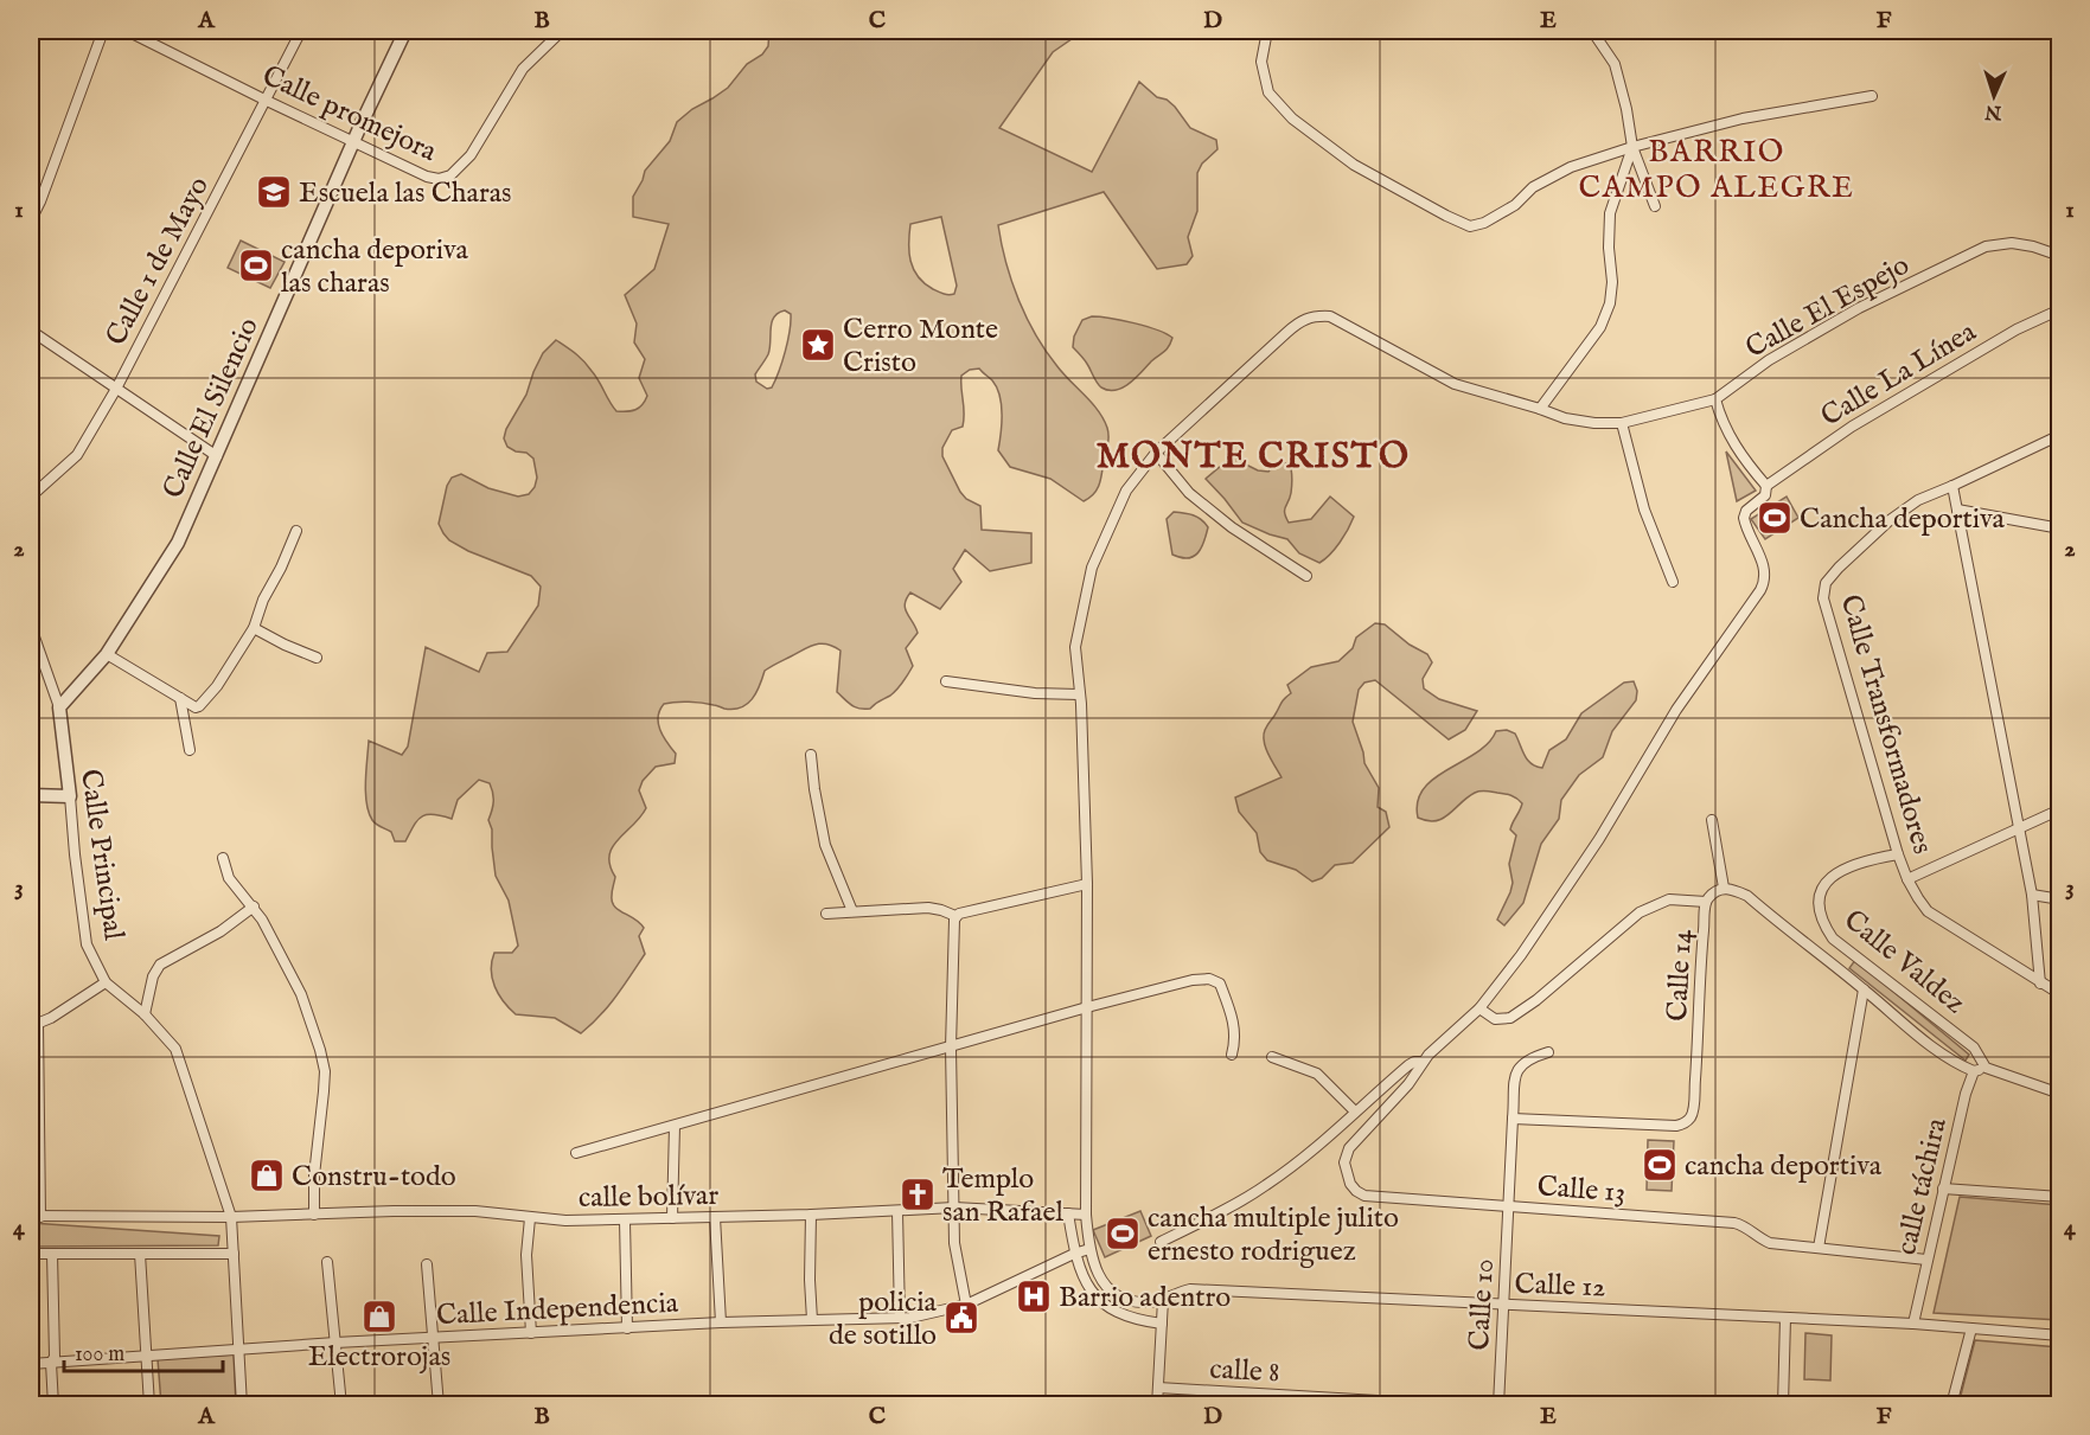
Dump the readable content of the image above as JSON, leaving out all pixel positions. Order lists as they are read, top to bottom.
{
  "streets": {
    "street": [
      "Calle promejora",
      "Calle 1 de Mayo",
      "Calle El Espejo",
      "Calle La Línea",
      "Calle El Silencio",
      "Calle Transformadores",
      "Calle Principal",
      "Calle Valdez",
      "Calle 14",
      "calle táchira",
      "Calle 13",
      "calle bolívar",
      "Calle 12",
      "Calle 10",
      "Calle Independencia",
      "calle 8"
    ]
  },
  "crossings": [
    ["Calle promejora", "Calle 1 de Mayo"],
    ["Calle promejora", "Calle El Silencio"],
    ["Calle El Silencio", "Calle Principal"],
    ["Calle Transformadores", "Calle Valdez"],
    ["Calle Principal", "calle bolívar"],
    ["Calle Principal", "Calle Independencia"],
    ["calle táchira", "Calle 13"],
    ["calle táchira", "Calle 12"],
    ["Calle 13", "Calle 10"],
    ["calle bolívar", "Calle 12"],
    ["Calle 12", "Calle 10"],
    ["Calle 12", "Calle Independencia"]
  ],
  "districts": ["BARRIO CAMPO ALEGRE", "MONTE CRISTO"],
  "places": {
    "school or university": ["Escuela las Charas"],
    "sports": [
      "cancha deporiva las charas",
      "Cancha deportiva",
      "cancha deportiva",
      "cancha multiple julito ernesto rodriguez"
    ],
    "place": ["Cerro Monte Cristo"],
    "shop": ["Constru-todo", "Electrorojas"],
    "church": ["Templo san Rafael"],
    "hospital": ["Barrio adentro"],
    "public building": ["policia de sotillo"]
  },
  "scale_bar": "100 m",
  "north": "bottom",
  "grid": {
    "columns": [
      "A",
      "B",
      "C",
      "D",
      "E",
      "F"
    ],
    "rows": [
      "1",
      "2",
      "3",
      "4"
    ]
  }
}
